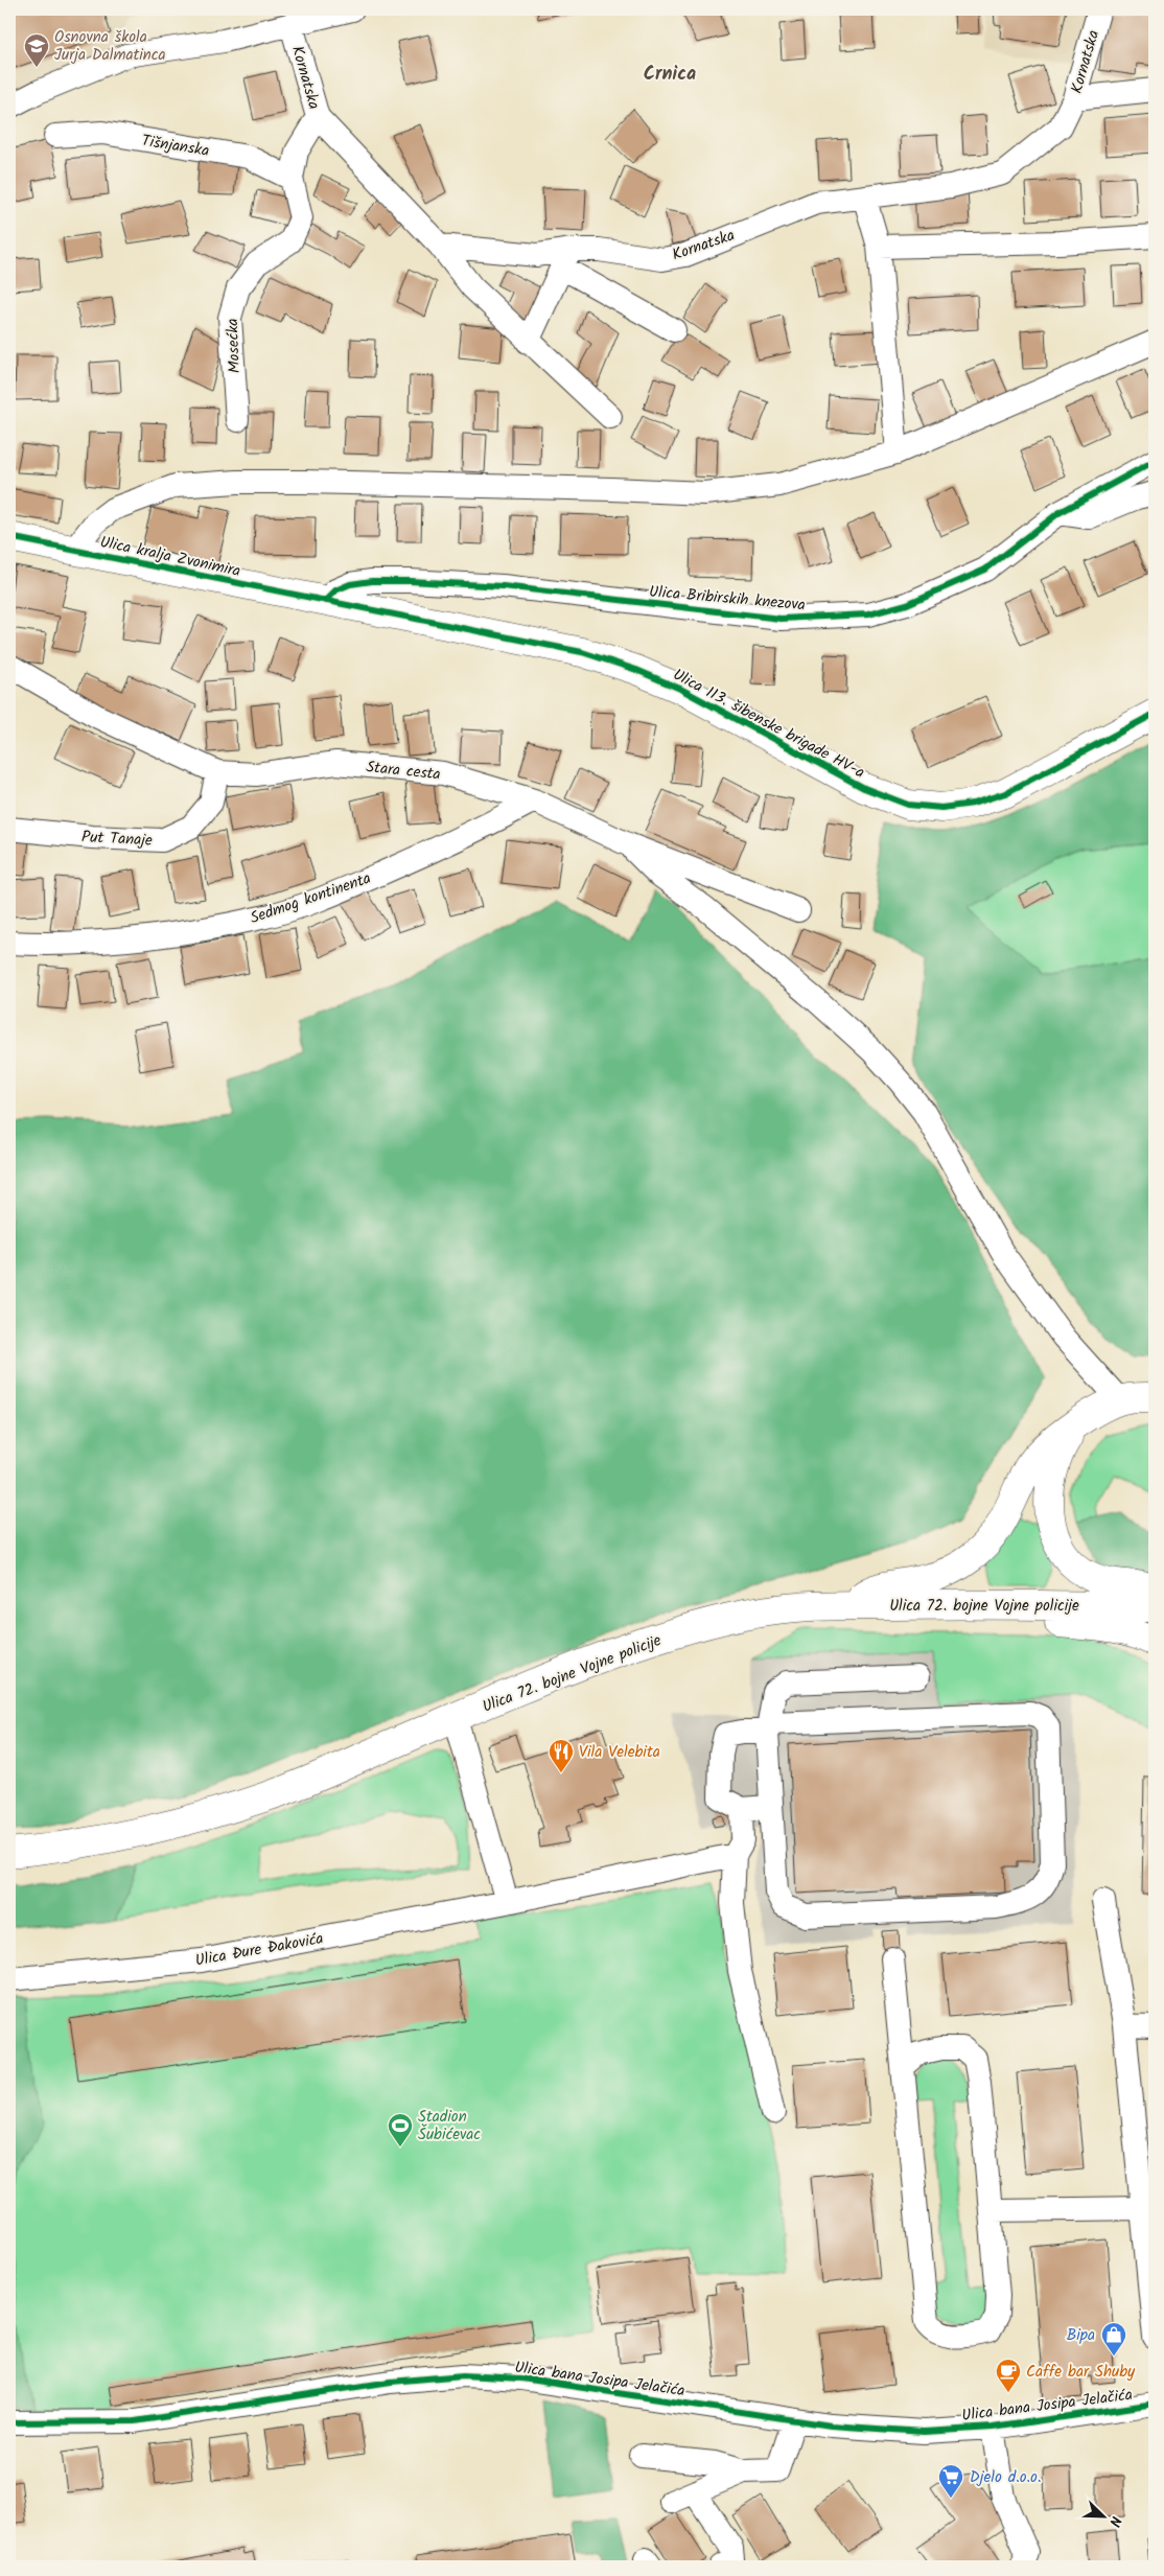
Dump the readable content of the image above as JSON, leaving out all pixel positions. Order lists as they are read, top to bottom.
{
  "streets": {
    "main road": ["Ulica kralja Zvonimira", "Ulica 113. šibenske brigade HV-a", "Ulica 72. bojne Vojne policije"],
    "street": [
      "Kornatska",
      "Tišnjanska",
      "Mosećka",
      "Ulica Bribirskih knezova",
      "Stara cesta",
      "Put Tanaje",
      "Sedmog kontinenta",
      "Ulica Đure Đakovića",
      "Ulica bana Josipa Jelačića"
    ]
  },
  "crossings": [
    ["Kornatska", "Mosećka"],
    ["Tišnjanska", "Mosećka"],
    ["Ulica kralja Zvonimira", "Ulica Bribirskih knezova"],
    ["Ulica kralja Zvonimira", "Ulica 113. šibenske brigade HV-a"],
    ["Ulica Bribirskih knezova", "Ulica 113. šibenske brigade HV-a"],
    ["Stara cesta", "Put Tanaje"],
    ["Stara cesta", "Sedmog kontinenta"]
  ],
  "districts": ["Crnica"],
  "places": {
    "school or university": ["Osnovna škola Jurja Dalmatinca"],
    "restaurant": ["Vila Velebita"],
    "sports": ["Stadion Šubićevac"],
    "shop": ["Bipa"],
    "cafe": ["Caffe bar Shuby"],
    "supermarket": ["Djelo d.o.o."]
  },
  "north": "bottom right"
}
